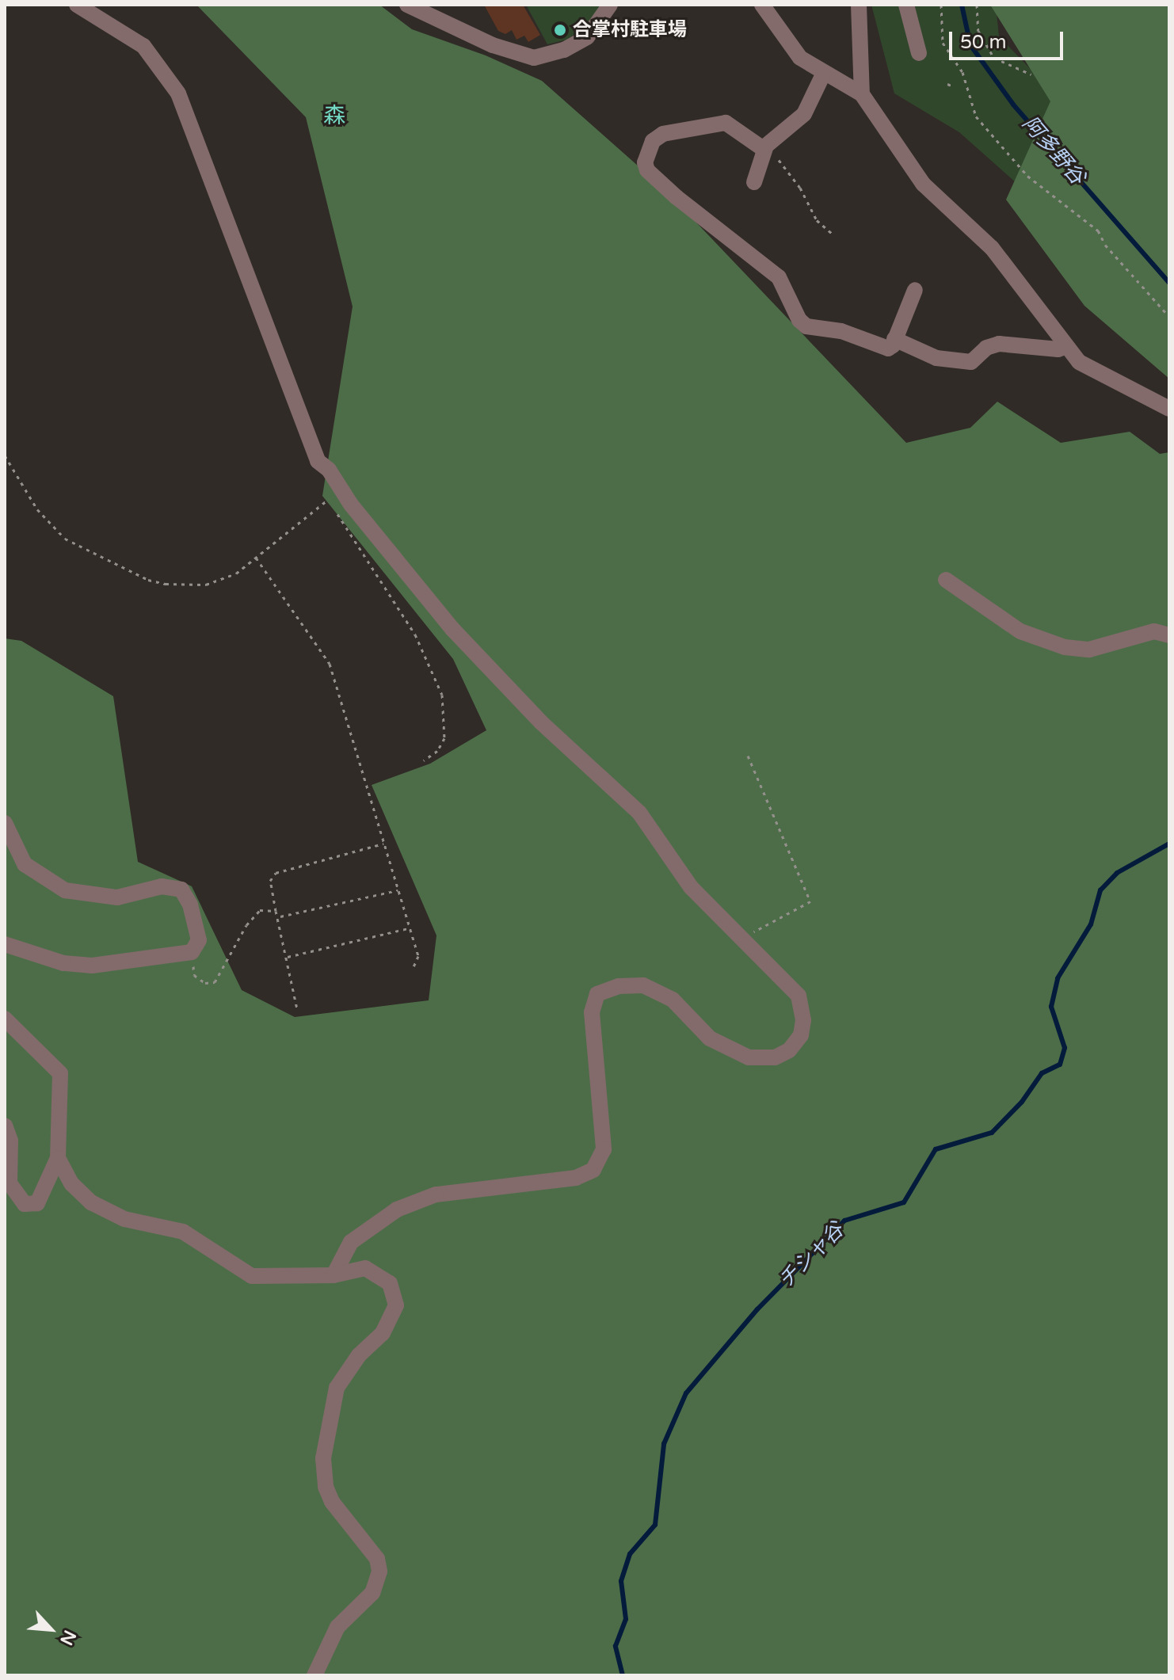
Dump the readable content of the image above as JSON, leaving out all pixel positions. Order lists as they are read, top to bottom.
{
  "districts": ["森"],
  "water": ["阿多野谷", "チシャ谷"],
  "places": ["合掌村駐車場"],
  "scale_bar": "50 m",
  "north": "bottom right"
}
